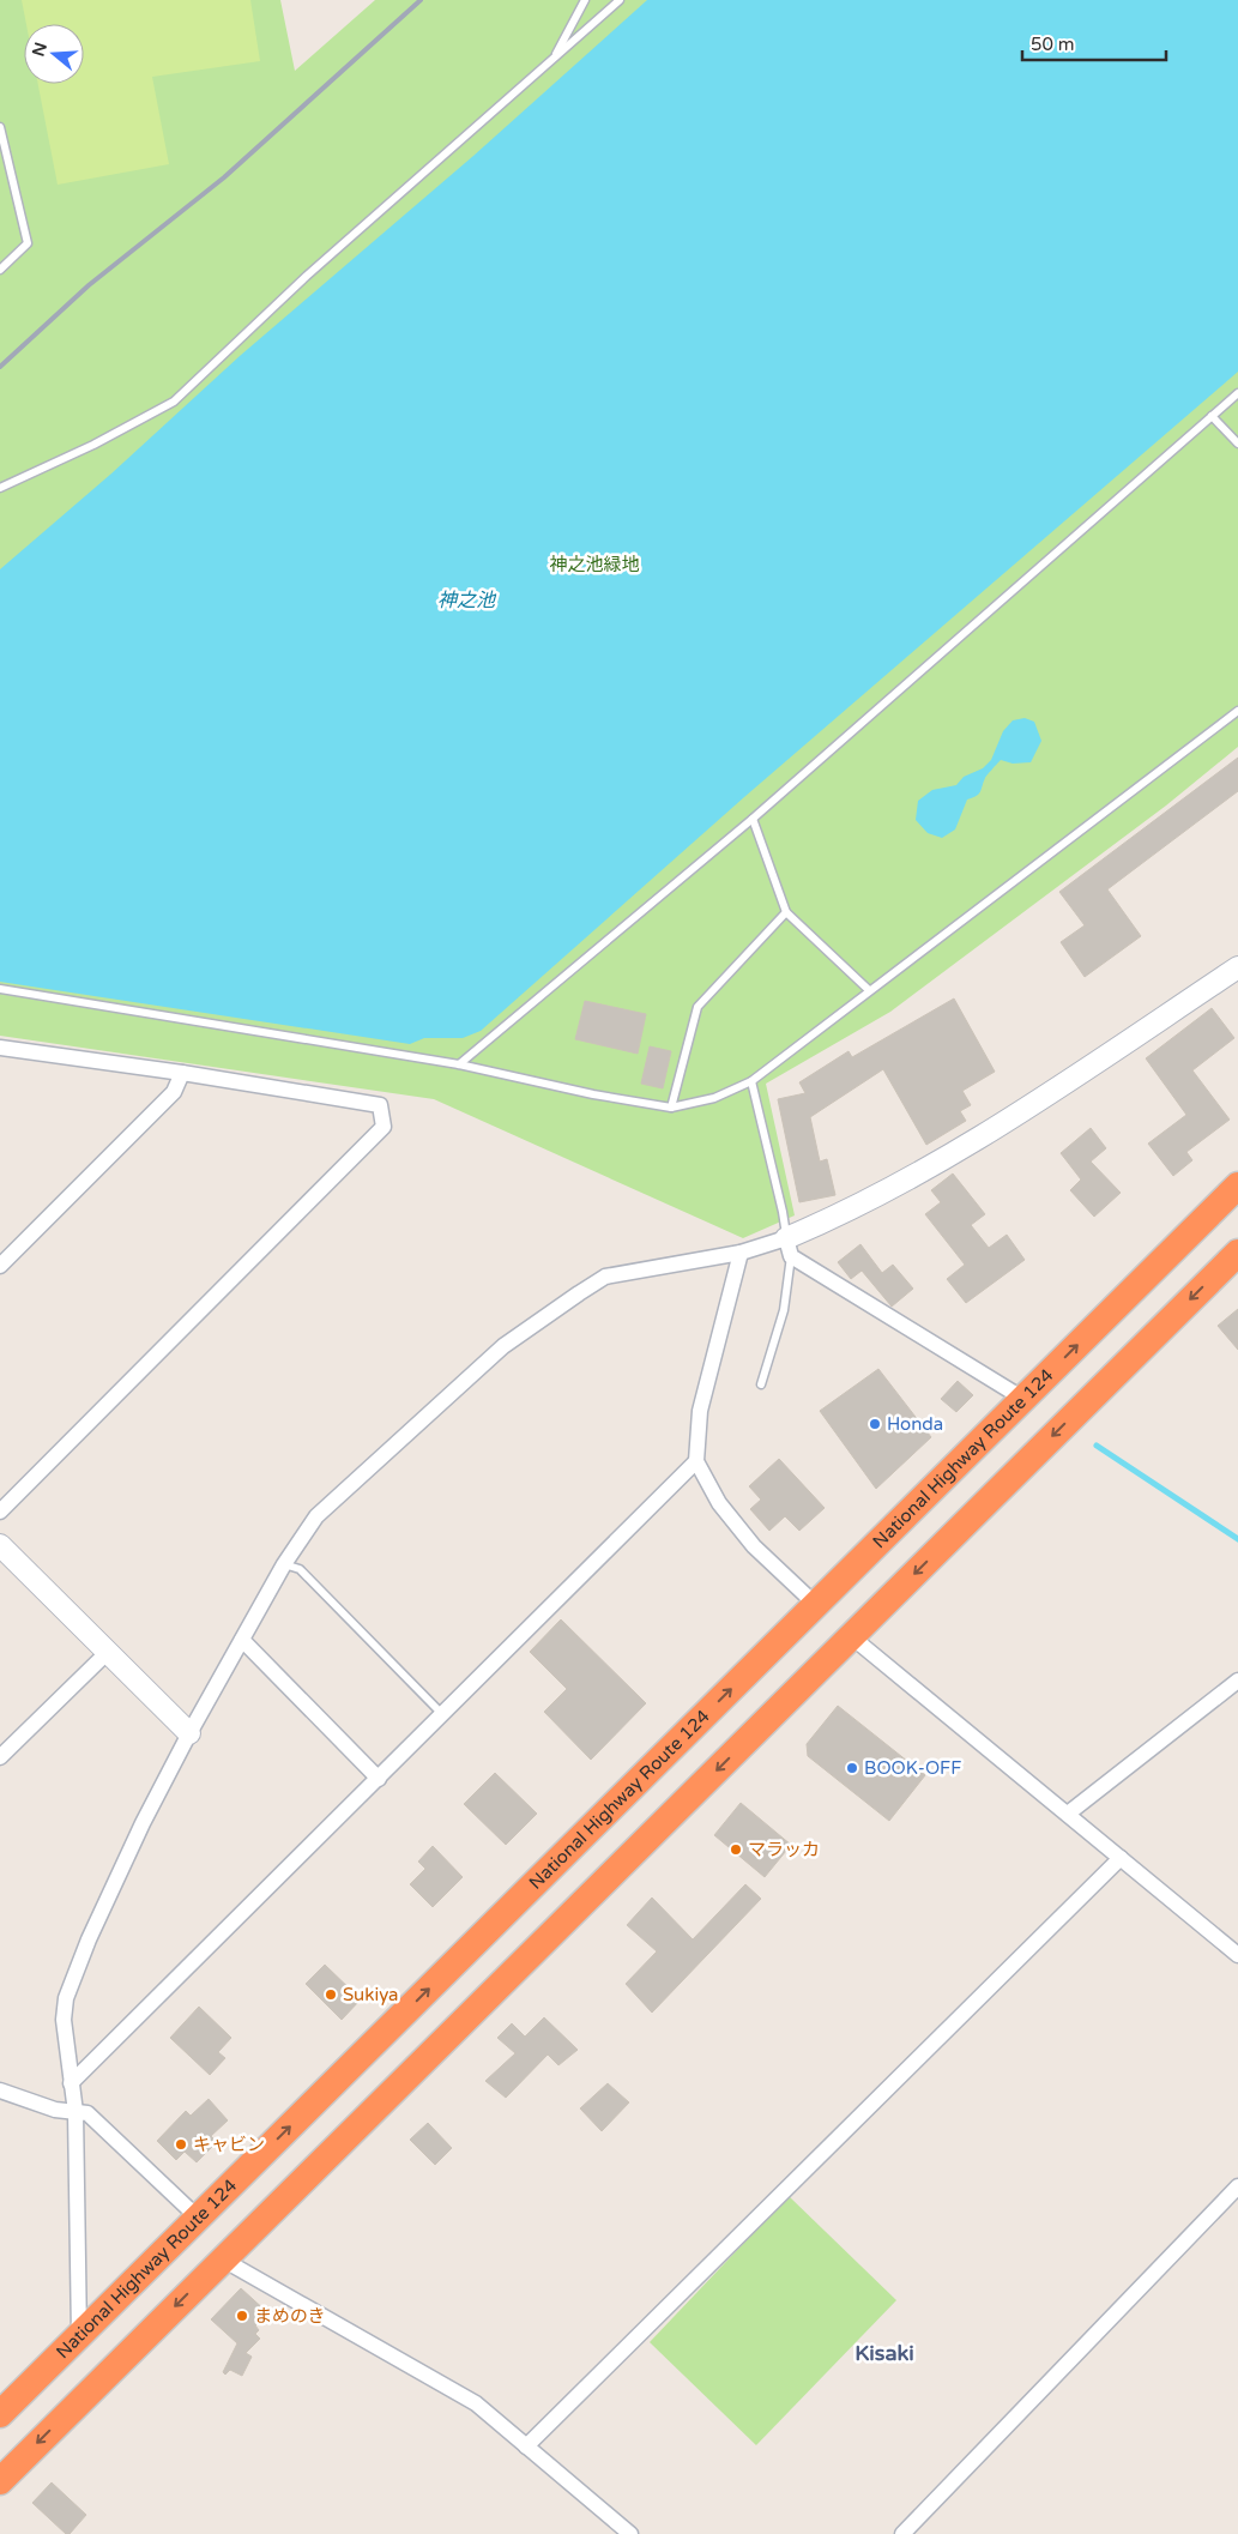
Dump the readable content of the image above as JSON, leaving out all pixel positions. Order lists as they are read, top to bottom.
{
  "streets": {
    "highway": ["National Highway Route 124"]
  },
  "districts": ["Kisaki"],
  "water": ["神之池"],
  "parks": ["神之池緑地"],
  "places": [
    "Honda",
    "BOOK-OFF",
    "マラッカ",
    "Sukiya",
    "キャビン",
    "まめのき"
  ],
  "scale_bar": "50 m",
  "north": "left"
}
